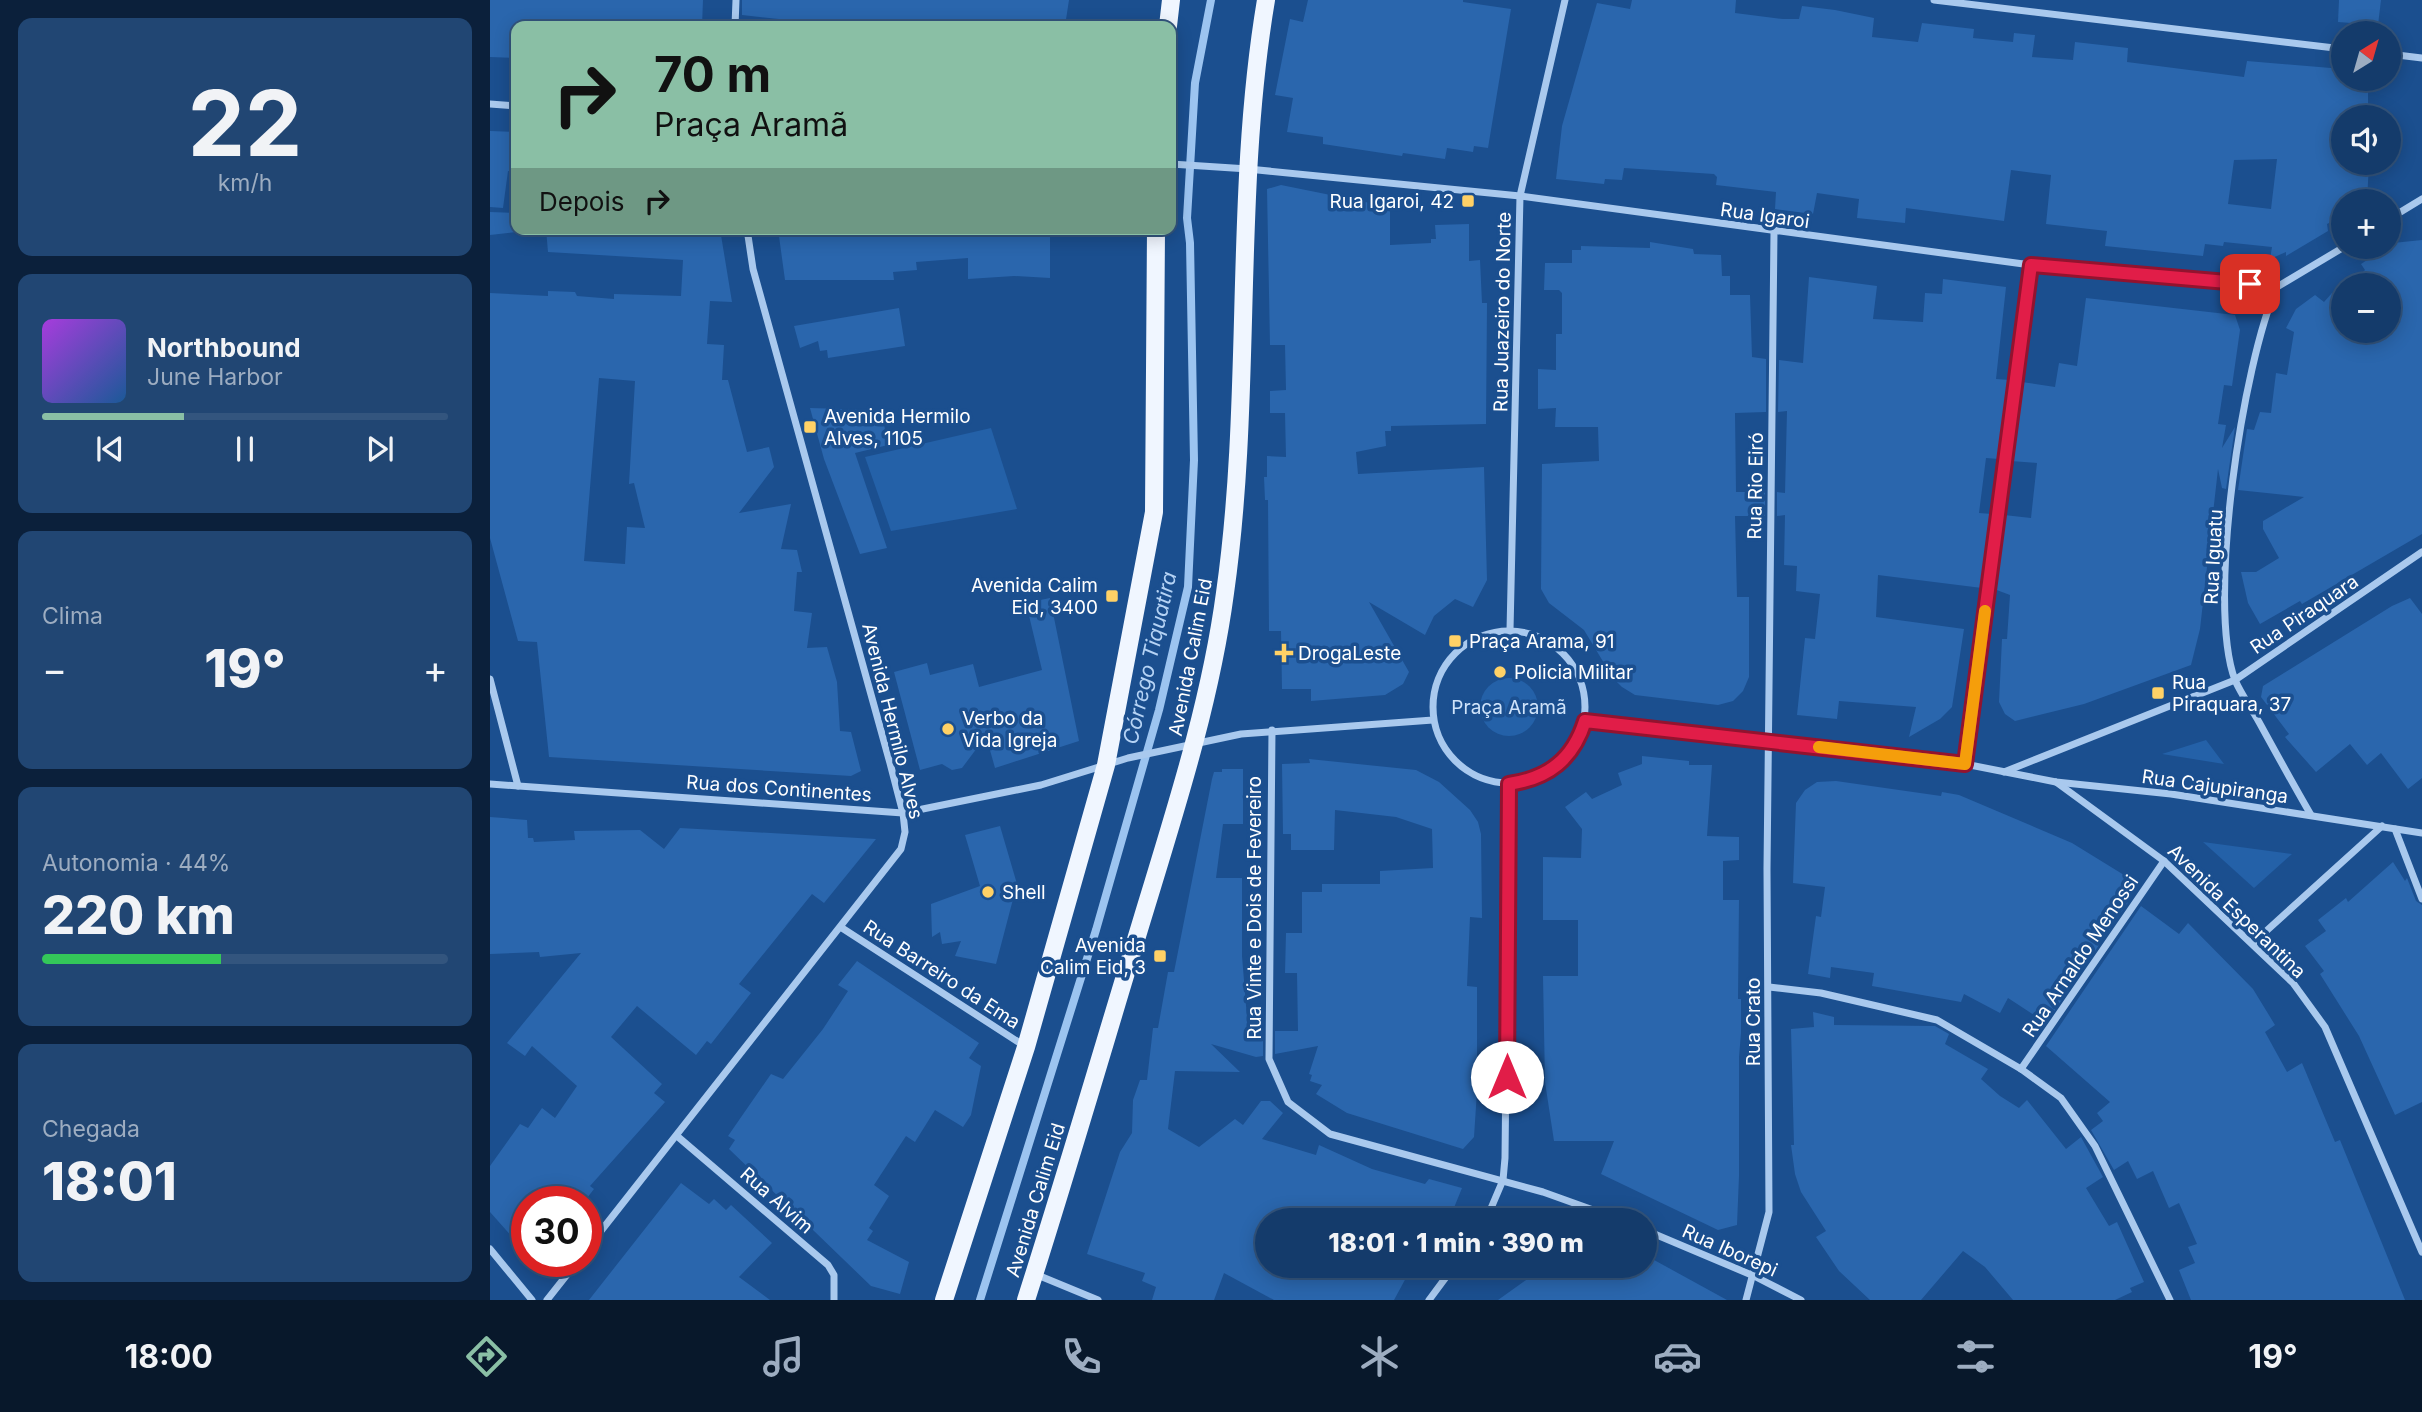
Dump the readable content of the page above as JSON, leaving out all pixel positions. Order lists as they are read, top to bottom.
{
  "streets": {
    "main road": ["Avenida Calim Eid"],
    "street": [
      "Rua Igaroi",
      "Rua Juazeiro do Norte",
      "Rua Rio Eiró",
      "Rua Iguatu",
      "Rua Piraquara",
      "Avenida Hermilo Alves",
      "Rua Cajupiranga",
      "Rua dos Continentes",
      "Rua Vinte e Dois de Fevereiro",
      "Avenida Esperantina",
      "Rua Arnaldo Menossi",
      "Rua Barreiro da Ema",
      "Rua Crato",
      "Rua Alvim",
      "Rua Iborepi"
    ]
  },
  "crossings": [
    ["Rua Igaroi", "Rua Juazeiro do Norte"],
    ["Rua Igaroi", "Rua Rio Eiró"],
    ["Rua Igaroi", "Rua Iguatu"],
    ["Rua Igaroi", "Avenida Calim Eid"],
    ["Rua Juazeiro do Norte", "Rua dos Continentes"],
    ["Rua Rio Eiró", "Rua Crato"],
    ["Rua Iguatu", "Rua Piraquara"],
    ["Rua Iguatu", "Rua Cajupiranga"],
    ["Rua Piraquara", "Rua Cajupiranga"],
    ["Avenida Calim Eid", "Rua dos Continentes"],
    ["Avenida Hermilo Alves", "Rua dos Continentes"],
    ["Avenida Hermilo Alves", "Rua Barreiro da Ema"],
    ["Avenida Hermilo Alves", "Rua Alvim"],
    ["Rua Cajupiranga", "Avenida Esperantina"],
    ["Rua dos Continentes", "Rua Vinte e Dois de Fevereiro"],
    ["Avenida Esperantina", "Rua Arnaldo Menossi"],
    ["Rua Crato", "Rua Iborepi"]
  ],
  "water": ["Córrego Tiquatira"],
  "parks": ["Praça Aramã"],
  "places": {
    "transit": [
      "Rua Igaroi, 42",
      "Avenida Hermilo Alves, 1105",
      "Avenida Calim Eid, 3400",
      "Praça Arama, 91",
      "Rua Piraquara, 37",
      "Avenida Calim Eid, 3"
    ],
    "health": ["DrogaLeste"],
    "other": ["Policia Militar", "Verbo da Vida Igreja", "Shell"]
  },
  "north": "top right",
  "page": {
    "tile": [
      ["22", "km/h"],
      "Clima",
      ["Autonomia · 44%", "220 km"],
      ["Chegada", "18:01"]
    ],
    "map_buttons": ["+", "−"],
    "turn": ["70 m", "Praça Aramã"],
    "then": "Depois",
    "song": ["Northbound", "June Harbor"],
    "heat": ["−", "19°", "+"],
    "limit": "30",
    "trip": "18:01 · 1 min · 390 m",
    "tabs": ["18:00", "19°"]
  }
}
